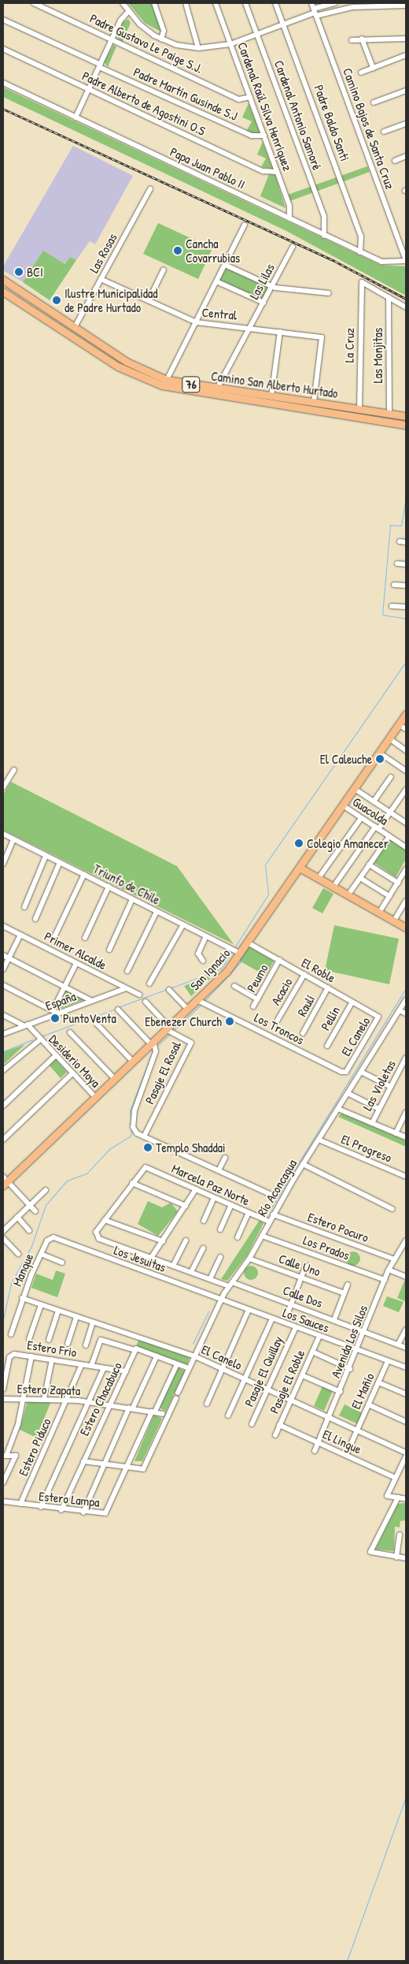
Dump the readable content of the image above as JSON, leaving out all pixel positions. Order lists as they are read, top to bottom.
{
  "streets": {
    "main road": ["76", "Camino San Alberto Hurtado", "San Ignacio"],
    "street": [
      "Padre Gustavo Le Paige S.J.",
      "Padre Martín Gusinde S.J",
      "Padre Alberto de Agostini O.S",
      "Cardenal Raúl Silva Henríquez",
      "Cardenal Antonio Samoré",
      "Padre Baldo Santi",
      "Camino Bajos de Santa Cruz",
      "Papa Juan Pablo II",
      "Las Rosas",
      "Las Lilas",
      "Central",
      "La Cruz",
      "Las Monjitas",
      "Guacolda",
      "Triunfo de Chile",
      "Primer Alcalde",
      "El Roble",
      "Peumo",
      "Acacio",
      "España",
      "Raulí",
      "Pellín",
      "Los Troncos",
      "El Canelo",
      "Desiderio Moya",
      "Pasaje El Rosal",
      "Las Violetas",
      "El Progreso",
      "Marcela Paz Norte",
      "Río Aconcagua",
      "Estero Pocuro",
      "Los Prados",
      "Los Jesuitas",
      "Calle Uno",
      "Manque",
      "Calle Dos",
      "Los Sauces",
      "Avenida Los Silos",
      "Estero Frio",
      "Pasaje El Quillay",
      "Pasaje El Roble",
      "Estero Zapata",
      "El Mañío",
      "Estero Chacabuco",
      "El Lingue",
      "Estero Piduco",
      "Estero Lampa"
    ]
  },
  "crossings": [
    ["Padre Gustavo Le Paige S.J.", "Cardenal Raúl Silva Henríquez"],
    ["Padre Martín Gusinde S.J", "Cardenal Raúl Silva Henríquez"],
    ["Padre Alberto de Agostini O.S", "Cardenal Raúl Silva Henríquez"],
    ["Cardenal Raúl Silva Henríquez", "Papa Juan Pablo II"],
    ["Cardenal Antonio Samoré", "Papa Juan Pablo II"],
    ["Padre Baldo Santi", "Papa Juan Pablo II"],
    ["Camino Bajos de Santa Cruz", "Papa Juan Pablo II"],
    ["Las Rosas", "Central"],
    ["Las Rosas", "Camino San Alberto Hurtado"],
    ["Las Lilas", "Central"],
    ["Las Lilas", "Camino San Alberto Hurtado"],
    ["Central", "Camino San Alberto Hurtado"],
    ["La Cruz", "Las Monjitas"],
    ["La Cruz", "Camino San Alberto Hurtado"],
    ["Las Monjitas", "Camino San Alberto Hurtado"],
    ["Guacolda", "San Ignacio"],
    ["Triunfo de Chile", "San Ignacio"],
    ["Primer Alcalde", "España"],
    ["San Ignacio", "El Roble"],
    ["San Ignacio", "Los Troncos"],
    ["San Ignacio", "Desiderio Moya"],
    ["San Ignacio", "Pasaje El Rosal"],
    ["El Roble", "Peumo"],
    ["El Roble", "Acacio"],
    ["El Roble", "Raulí"],
    ["El Roble", "Pellín"],
    ["El Roble", "El Canelo"],
    ["España", "Desiderio Moya"],
    ["Los Troncos", "El Canelo"],
    ["El Canelo", "Río Aconcagua"],
    ["El Canelo", "Manque"],
    ["El Canelo", "Avenida Los Silos"],
    ["El Canelo", "Pasaje El Quillay"],
    ["El Canelo", "Pasaje El Roble"],
    ["El Canelo", "El Mañío"],
    ["El Progreso", "Río Aconcagua"],
    ["Marcela Paz Norte", "Río Aconcagua"],
    ["Río Aconcagua", "Estero Pocuro"],
    ["Río Aconcagua", "Los Prados"],
    ["Río Aconcagua", "Los Jesuitas"],
    ["Río Aconcagua", "Calle Uno"],
    ["Río Aconcagua", "Calle Dos"],
    ["Río Aconcagua", "Los Sauces"],
    ["Río Aconcagua", "Estero Chacabuco"],
    ["Río Aconcagua", "Estero Lampa"],
    ["Estero Pocuro", "Avenida Los Silos"],
    ["Los Prados", "Avenida Los Silos"],
    ["Los Jesuitas", "Manque"],
    ["Los Jesuitas", "Los Sauces"],
    ["Calle Dos", "Avenida Los Silos"],
    ["Los Sauces", "Avenida Los Silos"],
    ["Los Sauces", "Pasaje El Quillay"],
    ["Los Sauces", "Pasaje El Roble"],
    ["Los Sauces", "El Mañío"],
    ["Avenida Los Silos", "El Lingue"],
    ["Estero Frio", "Estero Chacabuco"],
    ["Estero Frio", "Estero Piduco"],
    ["Pasaje El Roble", "El Lingue"],
    ["Estero Zapata", "Estero Chacabuco"],
    ["Estero Zapata", "Estero Piduco"],
    ["El Mañío", "El Lingue"],
    ["Estero Chacabuco", "Estero Lampa"],
    ["Estero Piduco", "Estero Lampa"]
  ],
  "places": [
    "Cancha Covarrubias",
    "BCI",
    "Ilustre Municipalidad de Padre Hurtado",
    "El Caleuche",
    "Colegio Amanecer",
    "PuntoVenta",
    "Ebenezer Church",
    "Templo Shaddai"
  ]
}
